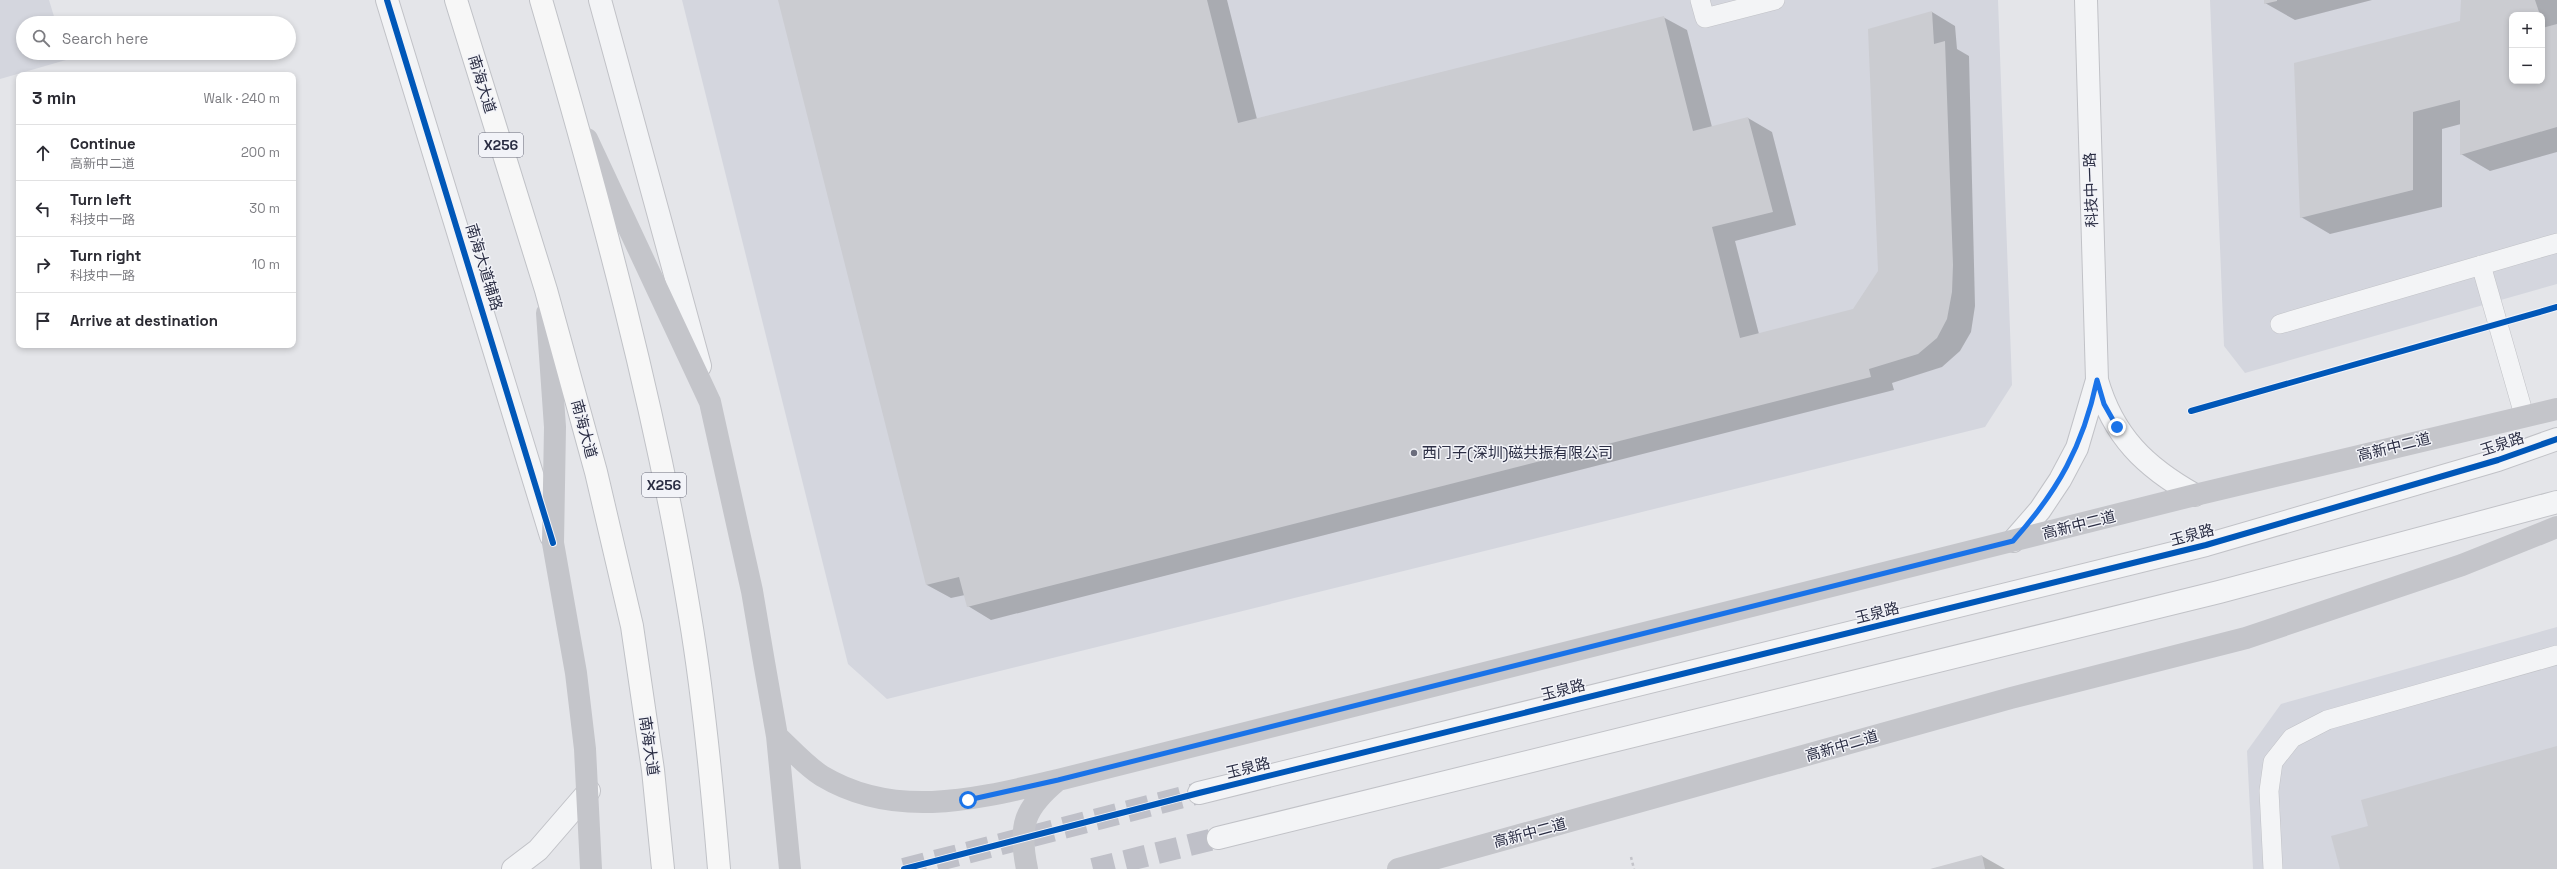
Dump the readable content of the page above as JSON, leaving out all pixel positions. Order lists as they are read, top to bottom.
{
  "streets": {
    "main road": ["南海大道", "X256", "高新中二道"],
    "street": ["科技中一路", "南海大道辅路", "玉泉路"]
  },
  "crossings": [
    ["科技中一路", "高新中二道"]
  ],
  "places": ["西门子(深圳)磁共振有限公司"],
  "page": {
    "map_buttons": ["+", "−"],
    "search": "Search here",
    "heading": ["3 min", "Walk · 240 m"],
    "list": [
      ["Continue", "高新中二道", "200 m"],
      ["Turn left", "科技中一路", "30 m"],
      ["Turn right", "科技中一路", "10 m"],
      "Arrive at destination"
    ]
  }
}
